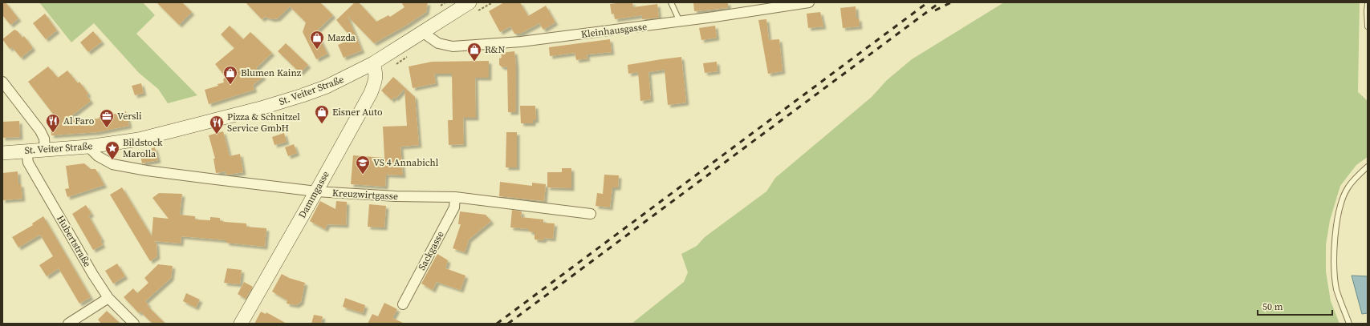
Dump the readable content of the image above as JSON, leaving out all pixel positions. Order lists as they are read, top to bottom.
{
  "streets": {
    "main road": ["St. Veiter Straße", "Dammgasse"],
    "street": [
      "Kleinhausgasse",
      "Kreuzwirtgasse",
      "Hubertstraße",
      "Sackgasse"
    ]
  },
  "crossings": [
    ["Kleinhausgasse", "St. Veiter Straße"],
    ["St. Veiter Straße", "Dammgasse"],
    ["St. Veiter Straße", "Kreuzwirtgasse"],
    ["St. Veiter Straße", "Hubertstraße"],
    ["Dammgasse", "Kreuzwirtgasse"],
    ["Kreuzwirtgasse", "Sackgasse"]
  ],
  "places": {
    "shop": [
      "Mazda",
      "R&N",
      "Blumen Kainz",
      "Eisner Auto"
    ],
    "office": ["Versli"],
    "restaurant": ["Al Faro", "Pizza & Schnitzel Service GmbH"],
    "place": ["Bildstock Marolla"],
    "school or university": ["VS 4 Annabichl"]
  },
  "scale_bar": "50 m"
}
